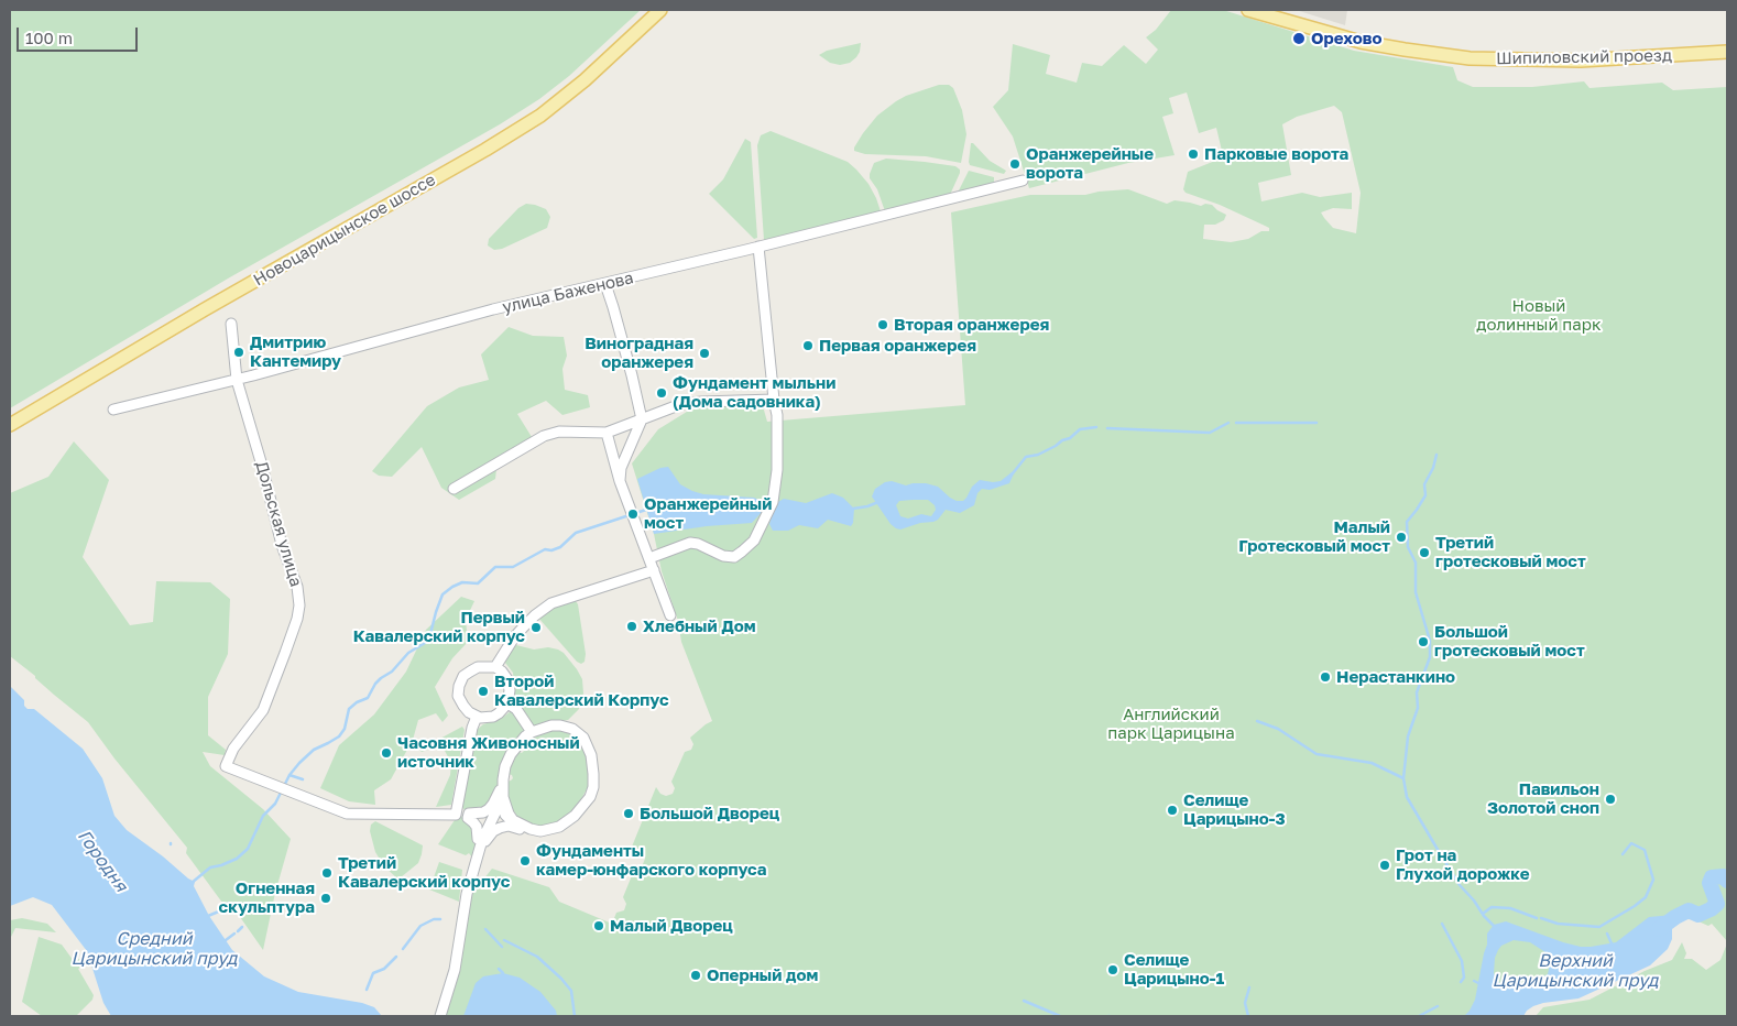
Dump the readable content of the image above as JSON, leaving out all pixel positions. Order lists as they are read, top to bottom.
{
  "streets": {
    "main road": ["Шипиловский проезд", "Новоцарицынское шоссе"],
    "street": ["улица Баженова", "Дольская улица"]
  },
  "crossings": [
    ["улица Баженова", "Дольская улица"]
  ],
  "water": ["Городня", "Средний Царицынский пруд", "Верхний Царицынский пруд"],
  "parks": ["Новый долинный парк", "Английский парк Царицына"],
  "places": [
    "Орехово",
    "Парковые ворота",
    "Оранжерейные ворота",
    "Вторая оранжерея",
    "Первая оранжерея",
    "Дмитрию Кантемиру",
    "Виноградная оранжерея",
    "Фундамент мыльни (Дома садовника)",
    "Оранжерейный мост",
    "Малый Гротесковый мост",
    "Третий гротесковый мост",
    "Хлебный Дом",
    "Первый Кавалерский корпус",
    "Большой гротесковый мост",
    "Нерастанкино",
    "Второй Кавалерский Корпус",
    "Часовня Живоносный источник",
    "Павильон Золотой сноп",
    "Селище Царицыно-3",
    "Большой Дворец",
    "Фундаменты камер-юнфарского корпуса",
    "Грот на Глухой дорожке",
    "Третий Кавалерский корпус",
    "Огненная скульптура",
    "Малый Дворец",
    "Селище Царицыно-1",
    "Оперный дом"
  ],
  "scale_bar": "100 m"
}
